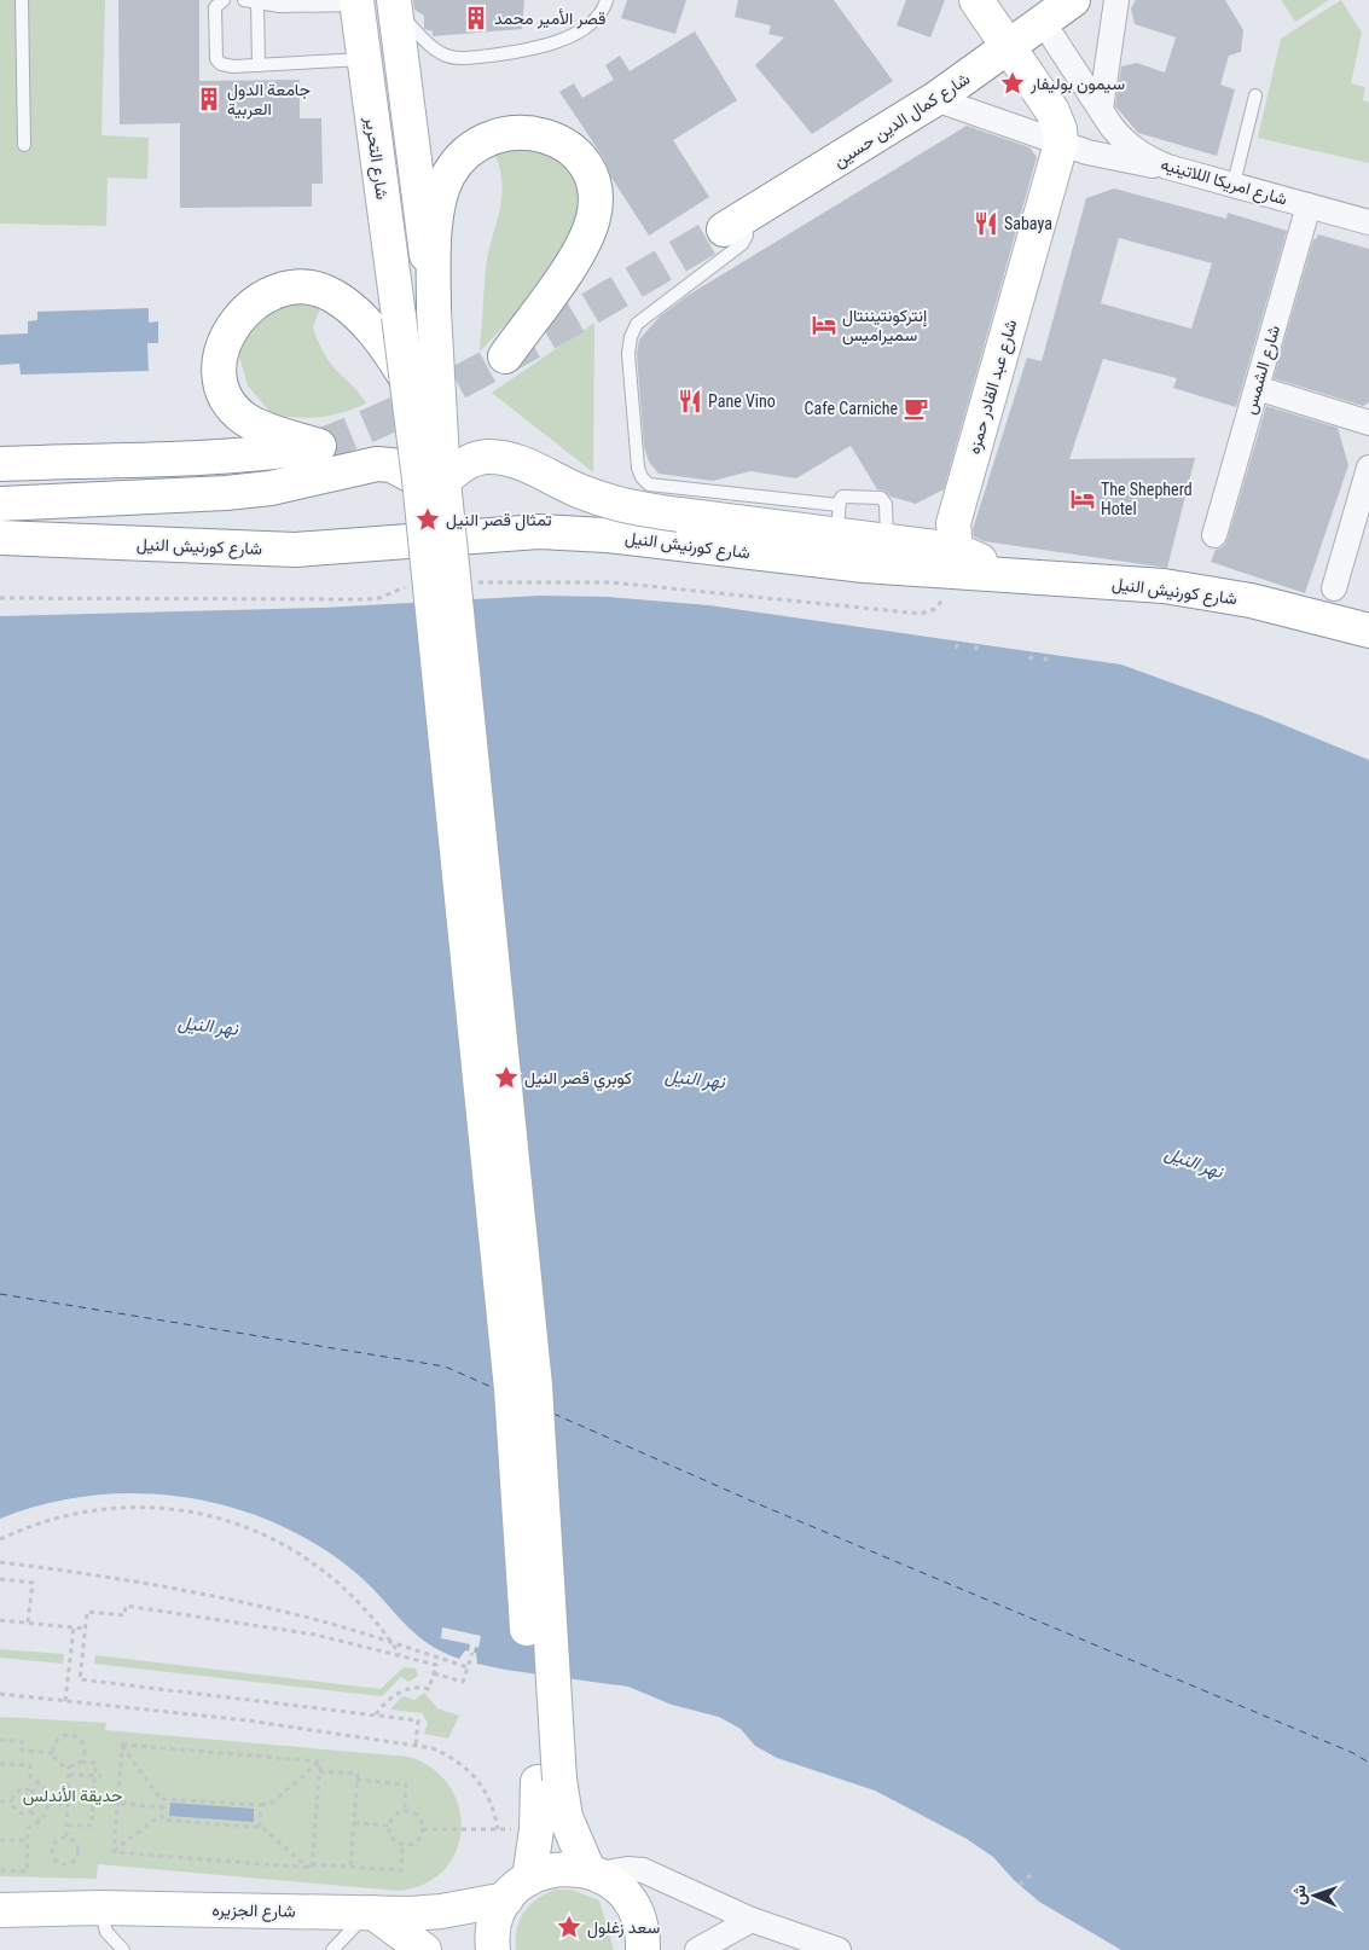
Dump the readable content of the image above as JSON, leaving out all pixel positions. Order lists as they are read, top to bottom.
{
  "streets": {
    "main road": [
      "شارع كمال الدين حسين",
      "شارع التحرير",
      "شارع عبد القادر حمزه",
      "شارع كورنيش النيل",
      "شارع الجزيره"
    ],
    "street": ["شارع امريكا اللاتينيه", "شارع الشمس"]
  },
  "crossings": [
    ["شارع كمال الدين حسين", "شارع امريكا اللاتينيه"],
    ["شارع امريكا اللاتينيه", "شارع الشمس"],
    ["شارع عبد القادر حمزه", "شارع كورنيش النيل"]
  ],
  "water": ["نهر النيل"],
  "parks": ["حديقة الأندلس"],
  "places": {
    "building": ["قصر الأمير محمد", "جامعة الدول العربية"],
    "place": [
      "سيمون بوليفار",
      "تمثال قصر النيل",
      "كوبري قصر النيل",
      "سعد زغلول"
    ],
    "restaurant": ["Sabaya", "Pane Vino"],
    "hotel": ["إنتركونتيننتال سميراميس", "The Shepherd Hotel"],
    "cafe": ["Cafe Carniche"]
  },
  "north": "left"
}
